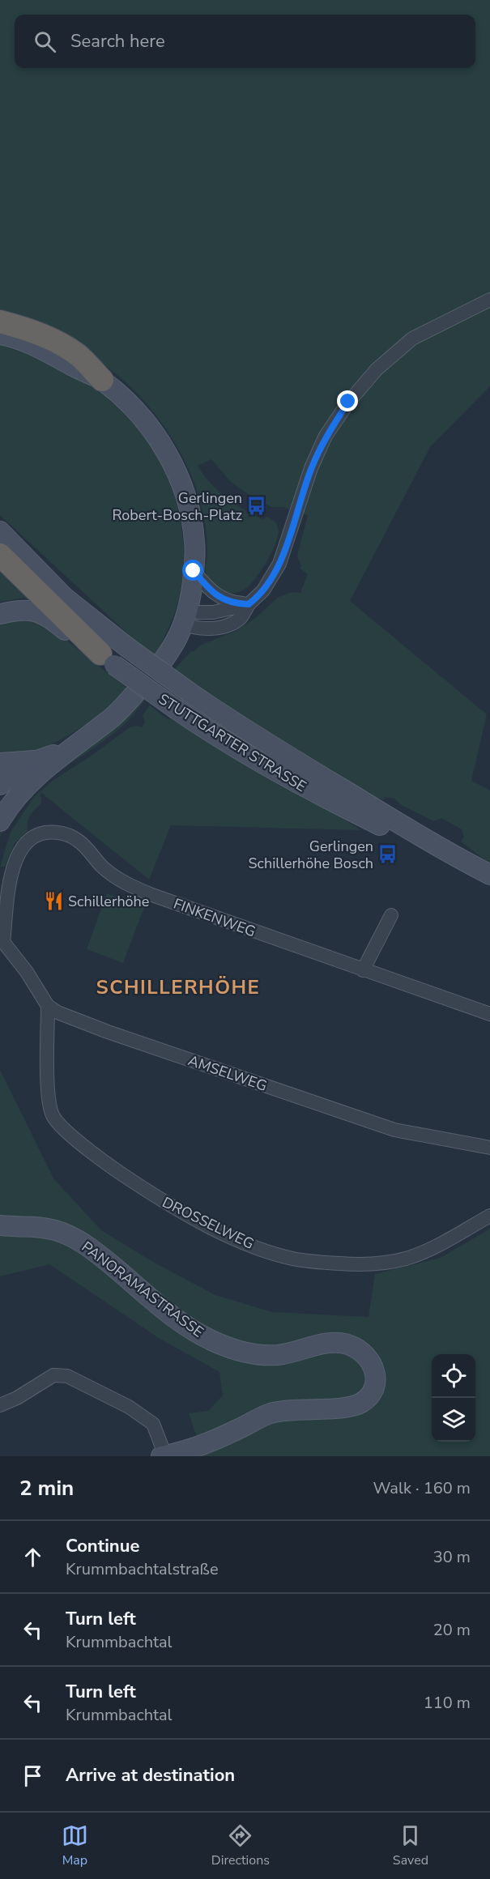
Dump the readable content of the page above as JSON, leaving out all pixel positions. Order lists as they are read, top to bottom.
{
  "streets": {
    "main road": ["STUTTGARTER STRASSE", "PANORAMASTRASSE"],
    "street": ["FINKENWEG", "AMSELWEG", "DROSSELWEG"]
  },
  "crossings": [
    ["AMSELWEG", "DROSSELWEG"]
  ],
  "districts": ["SCHILLERHÖHE"],
  "places": {
    "bus stop": ["Gerlingen Robert-Bosch-Platz", "Gerlingen Schillerhöhe Bosch"],
    "restaurant": ["Schillerhöhe"]
  },
  "page": {
    "search": "Search here",
    "heading": ["2 min", "Walk · 160 m"],
    "list": [
      ["Continue", "Krummbachtalstraße", "30 m"],
      ["Turn left", "Krummbachtal", "20 m"],
      ["Turn left", "Krummbachtal", "110 m"],
      "Arrive at destination"
    ],
    "nav": ["Map", "Directions", "Saved"]
  }
}
